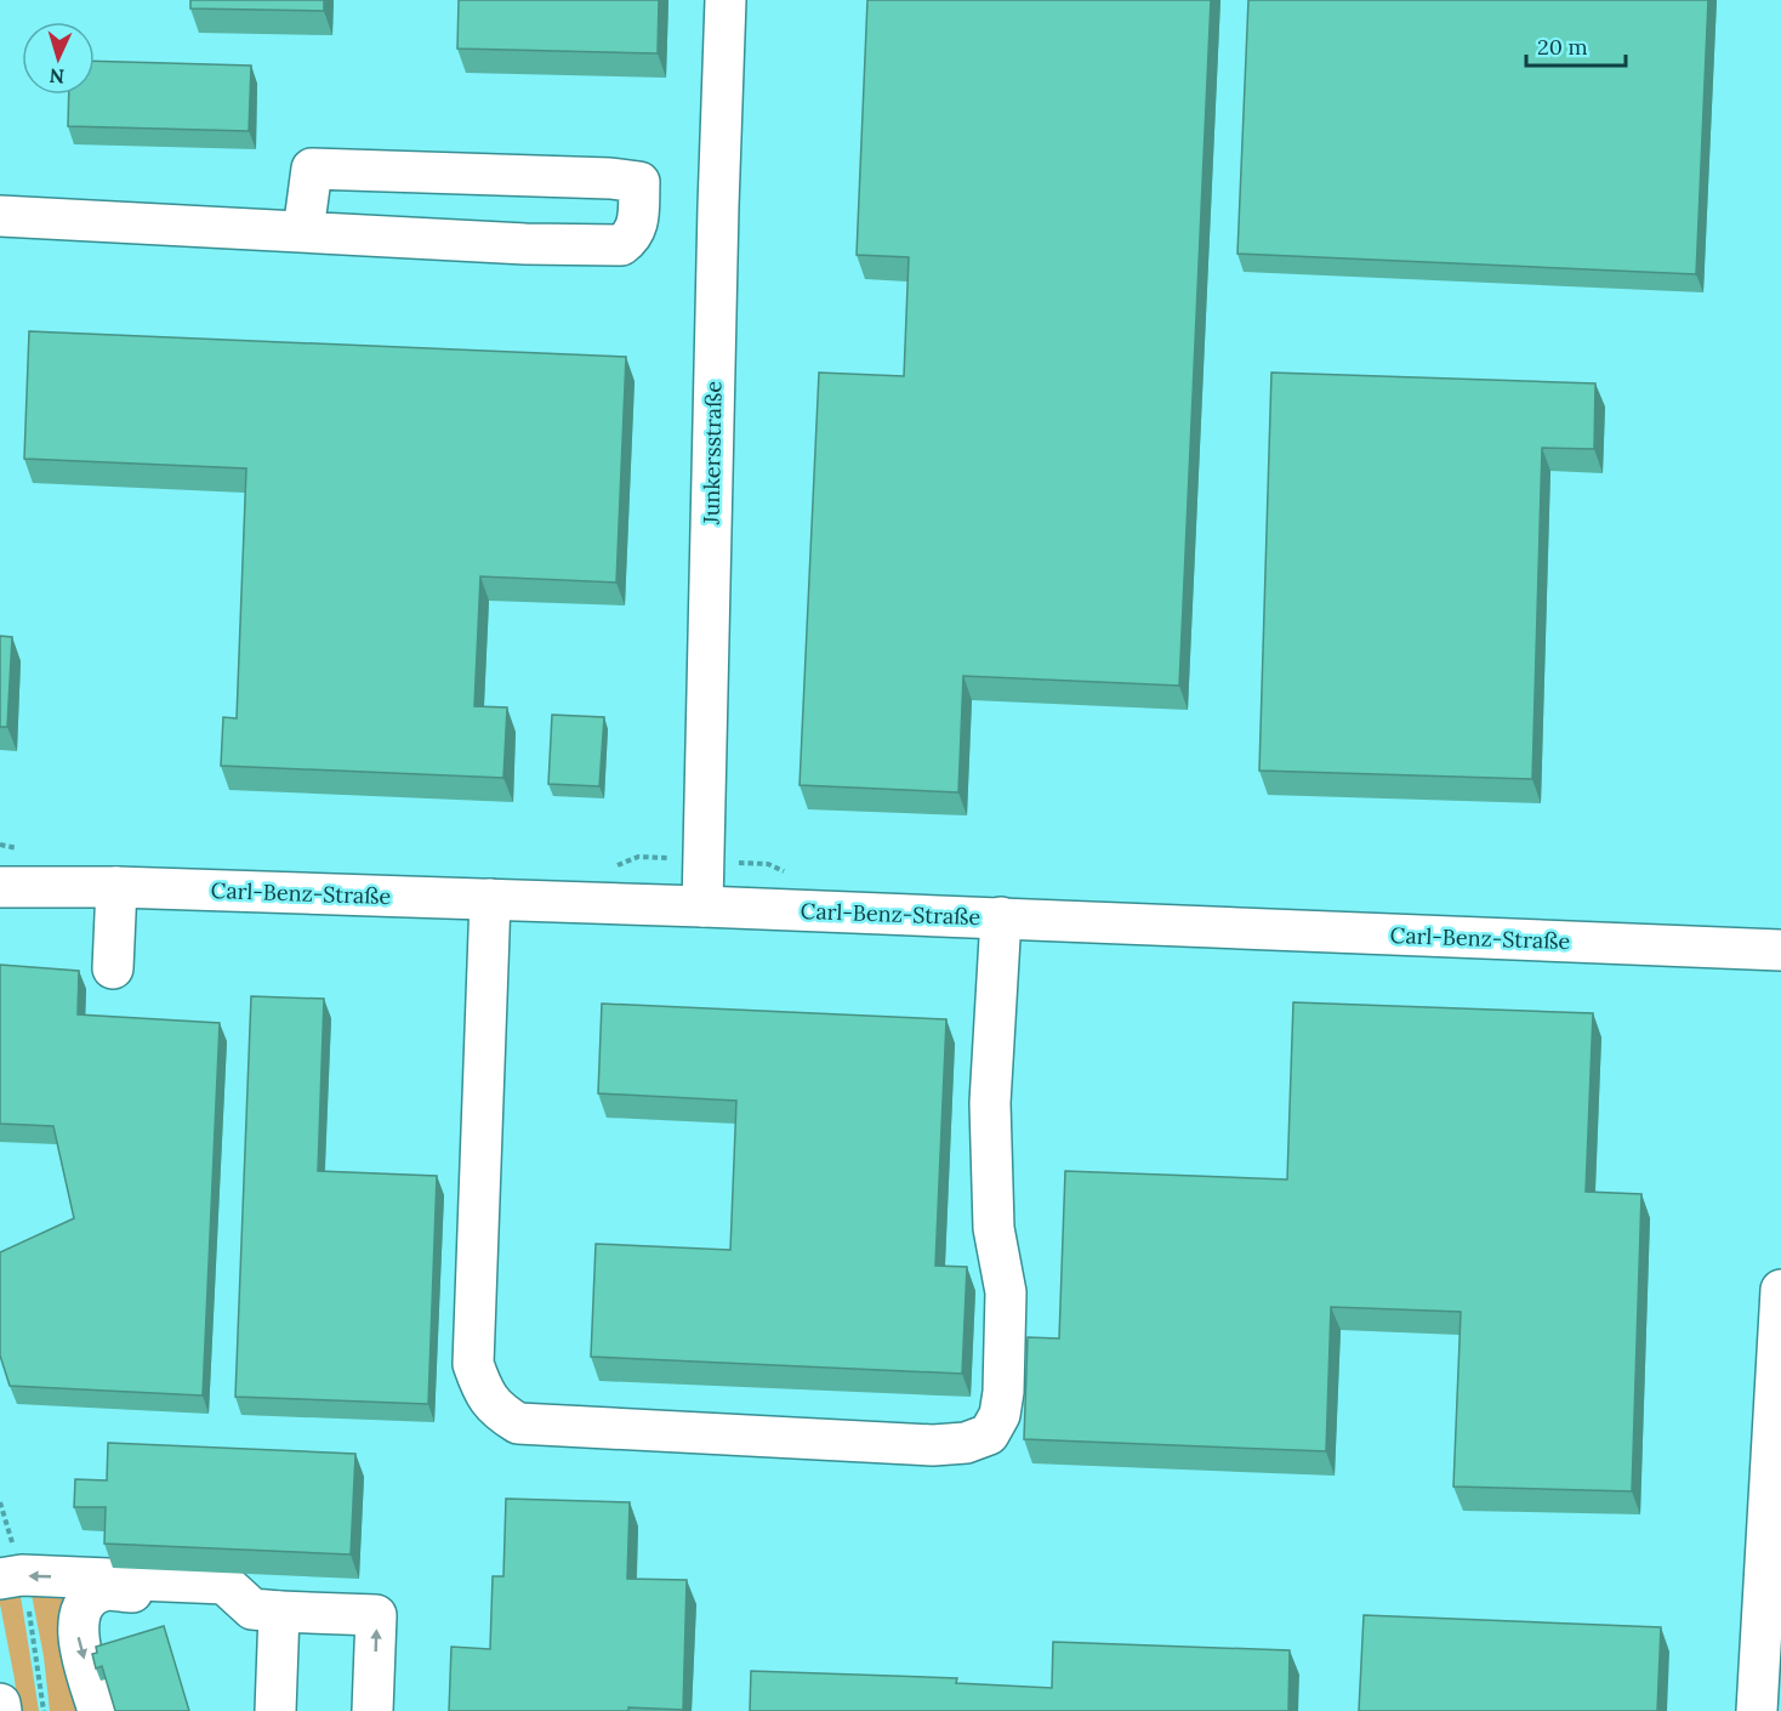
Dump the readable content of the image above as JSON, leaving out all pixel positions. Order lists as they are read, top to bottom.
{
  "streets": {
    "street": ["Junkersstraße", "Carl-Benz-Straße"]
  },
  "crossings": [
    ["Junkersstraße", "Carl-Benz-Straße"]
  ],
  "scale_bar": "20 m",
  "north": "bottom"
}
